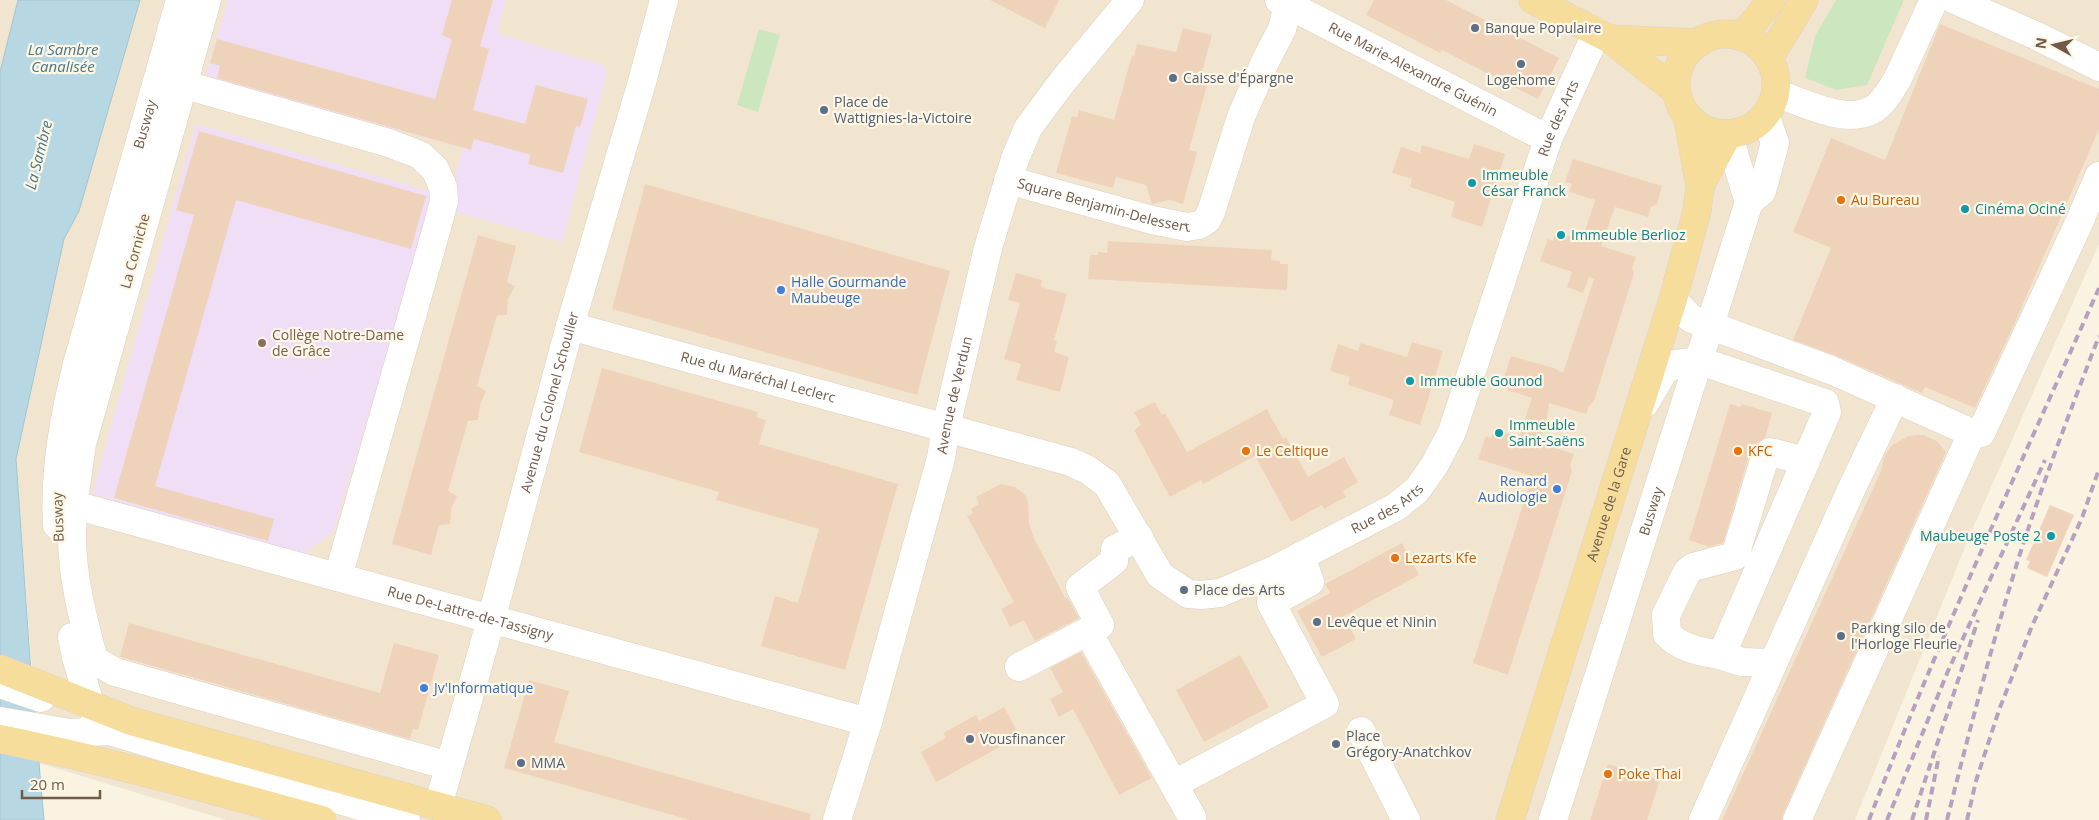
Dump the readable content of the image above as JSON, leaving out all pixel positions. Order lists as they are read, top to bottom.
{
  "streets": {
    "main road": ["Avenue de la Gare"],
    "street": [
      "Rue Marie-Alexandre Guénin",
      "Rue des Arts",
      "Busway",
      "Square Benjamin-Delessert",
      "La Corniche",
      "Rue du Maréchal Leclerc",
      "Avenue de Verdun",
      "Avenue du Colonel Schouller",
      "Rue De-Lattre-de-Tassigny"
    ]
  },
  "crossings": [
    ["Rue Marie-Alexandre Guénin", "Rue des Arts"],
    ["Rue Marie-Alexandre Guénin", "Square Benjamin-Delessert"],
    ["Rue des Arts", "Rue du Maréchal Leclerc"],
    ["Rue des Arts", "Avenue de Verdun"],
    ["Busway", "Avenue de la Gare"],
    ["Square Benjamin-Delessert", "Avenue de Verdun"],
    ["La Corniche", "Avenue du Colonel Schouller"],
    ["La Corniche", "Rue De-Lattre-de-Tassigny"],
    ["Rue du Maréchal Leclerc", "Avenue de Verdun"],
    ["Rue du Maréchal Leclerc", "Avenue du Colonel Schouller"],
    ["Avenue de Verdun", "Rue De-Lattre-de-Tassigny"],
    ["Avenue du Colonel Schouller", "Rue De-Lattre-de-Tassigny"]
  ],
  "water": ["La Sambre Canalisée", "La Sambre"],
  "places": [
    "Banque Populaire",
    "Logehome",
    "Caisse d'Épargne",
    "Place de Wattignies-la-Victoire",
    "Immeuble César Franck",
    "Au Bureau",
    "Cinéma Ociné",
    "Immeuble Berlioz",
    "Halle Gourmande Maubeuge",
    "Collège Notre-Dame de Grâce",
    "Immeuble Gounod",
    "Immeuble Saint-Saëns",
    "Le Celtique",
    "KFC",
    "Renard Audiologie",
    "Maubeuge Poste 2",
    "Lezarts Kfe",
    "Place des Arts",
    "Levêque et Ninin",
    "Parking silo de l'Horloge Fleurie",
    "Jv'Informatique",
    "Vousfinancer",
    "Place Grégory-Anatchkov",
    "MMA",
    "Poke Thai"
  ],
  "scale_bar": "20 m",
  "north": "left"
}
